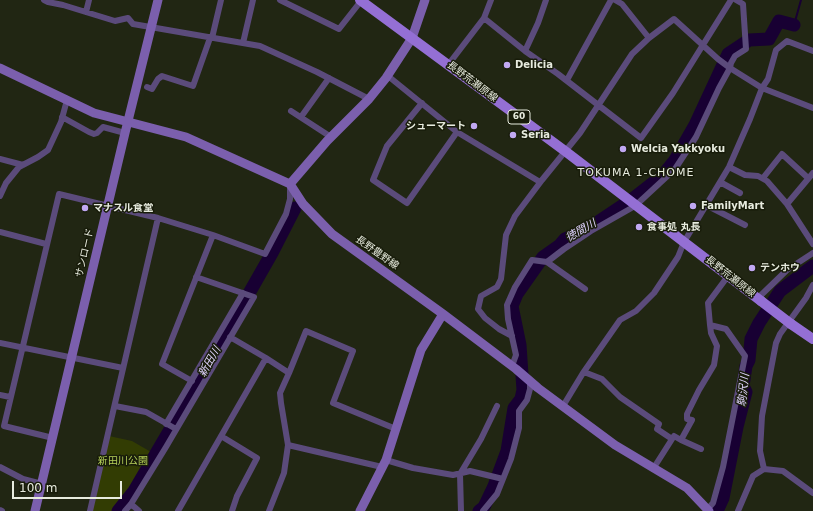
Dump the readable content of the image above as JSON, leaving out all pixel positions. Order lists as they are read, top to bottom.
{
  "streets": {
    "main road": ["長野荒瀬原線", "60"],
    "street": ["サンロード", "長野豊野線"]
  },
  "districts": ["TOKUMA 1-CHOME"],
  "water": ["徳間川", "新田川", "駒沢川"],
  "parks": ["新田川公園"],
  "places": [
    "Delicia",
    "シューマート",
    "Seria",
    "Welcia Yakkyoku",
    "FamilyMart",
    "マナスル食堂",
    "食事処 丸長",
    "テンホウ"
  ],
  "scale_bar": "100 m"
}
